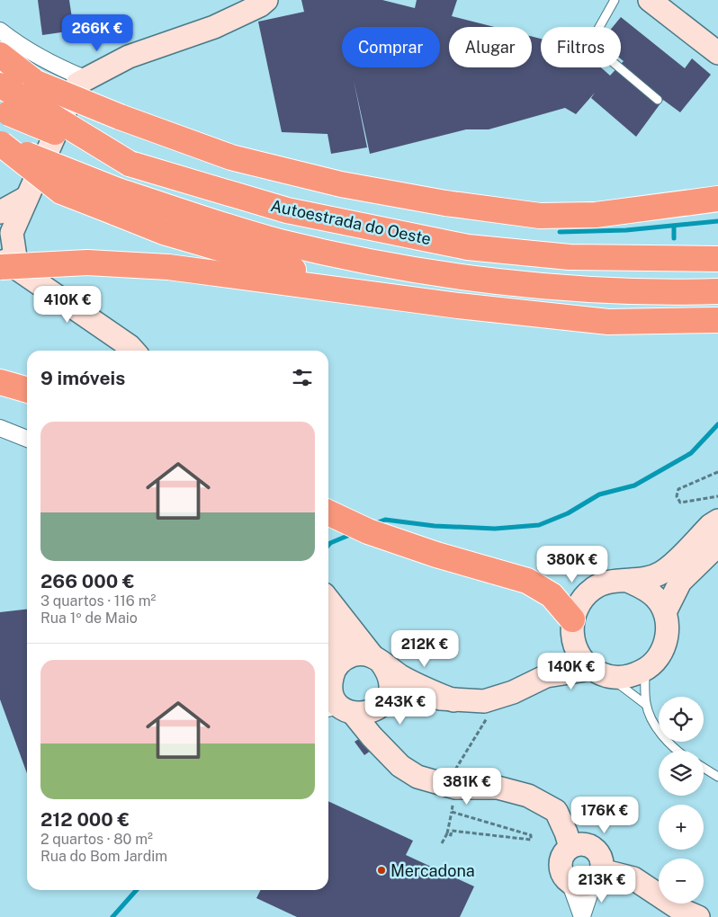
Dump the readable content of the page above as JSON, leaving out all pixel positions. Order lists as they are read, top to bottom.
{
  "streets": {
    "highway": ["Autoestrada do Oeste"]
  },
  "places": ["Mercadona"],
  "page": {
    "price": [
      "266K €",
      "410K €",
      "380K €",
      "212K €",
      "140K €",
      "243K €",
      "381K €",
      "176K €",
      "213K €"
    ],
    "chip": ["Comprar", "Alugar", "Filtros"],
    "heading": "9 imóveis",
    "list": [
      {
        "name": "266 000 €",
        "note": "3 quartos · 116 m² · Rua 1º de Maio"
      },
      {
        "name": "212 000 €",
        "note": "2 quartos · 80 m² · Rua do Bom Jardim"
      }
    ],
    "map_buttons": ["+", "−"]
  }
}
